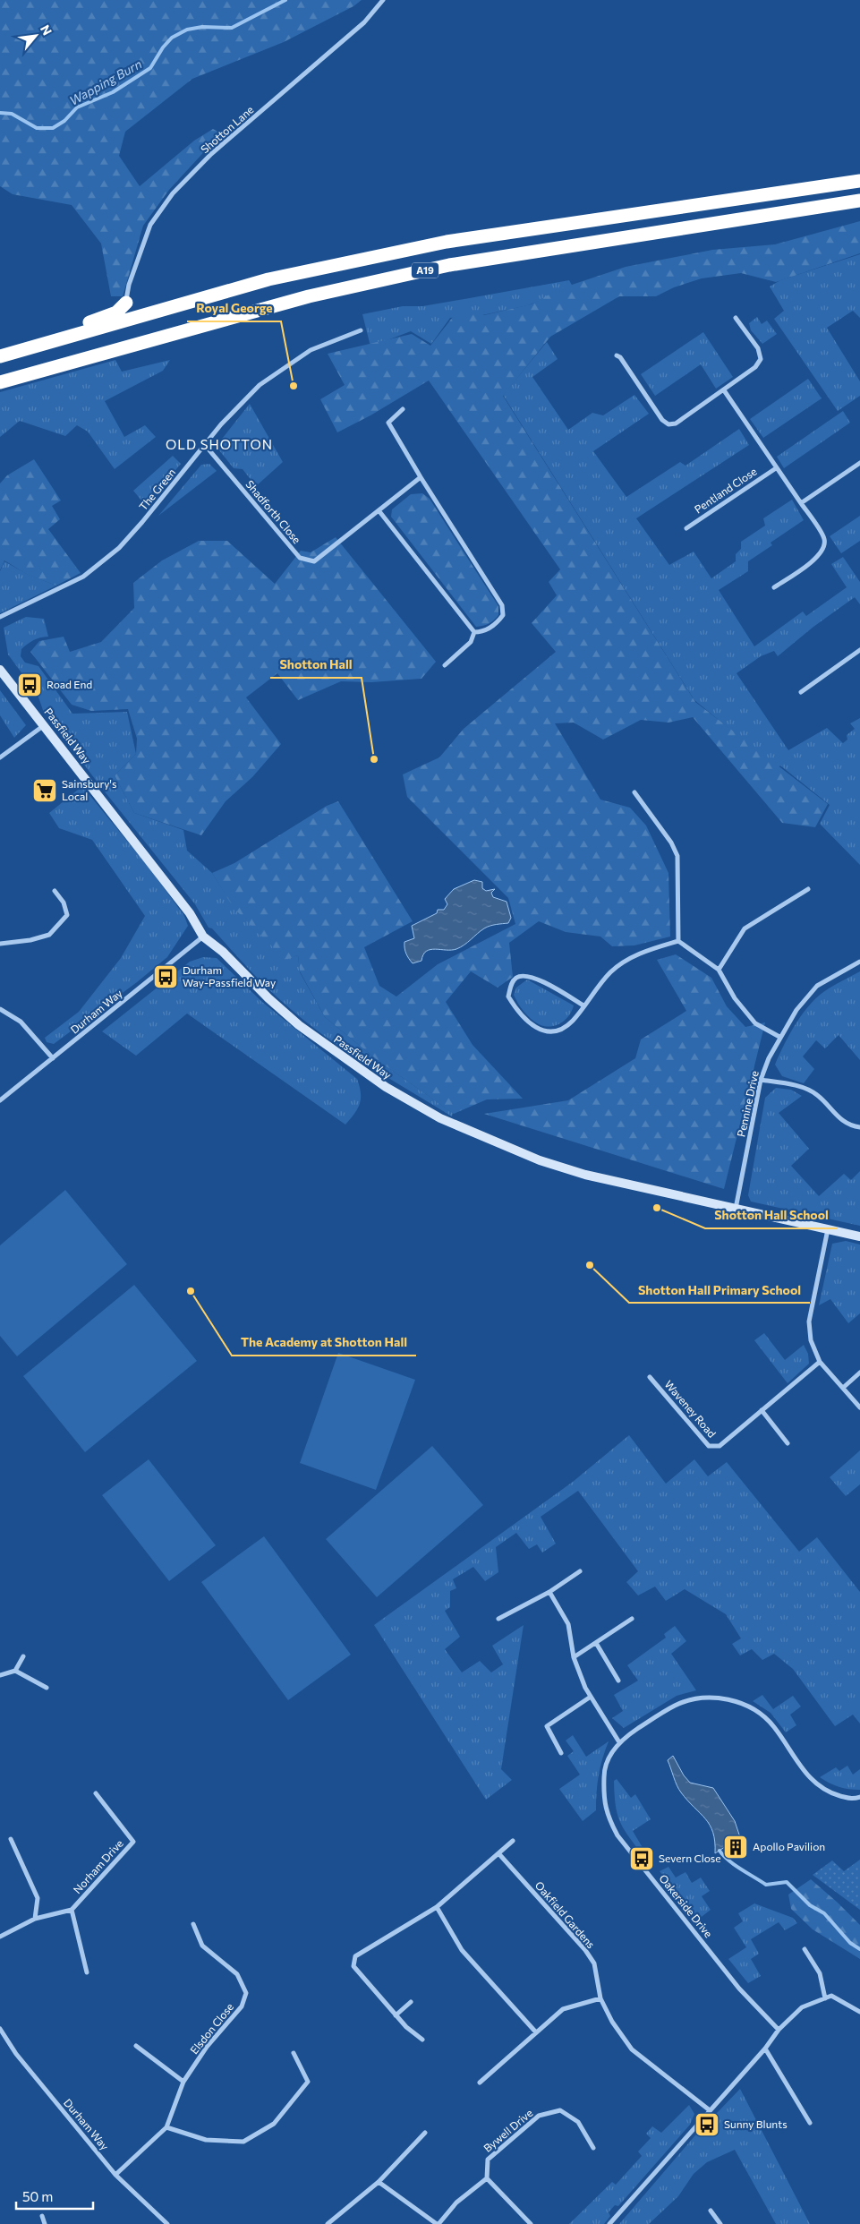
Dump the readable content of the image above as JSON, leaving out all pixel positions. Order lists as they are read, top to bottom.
{
  "streets": {
    "highway": ["A19"],
    "street": [
      "Shotton Lane",
      "The Green",
      "Pentland Close",
      "Shadforth Close",
      "Passfield Way",
      "Durham Way",
      "Pennine Drive",
      "Waveney Road",
      "Norham Drive",
      "Oakerside Drive",
      "Oakfield Gardens",
      "Elsdon Close",
      "Bywell Drive"
    ]
  },
  "crossings": [
    ["The Green", "Shadforth Close"],
    ["Passfield Way", "Durham Way"],
    ["Passfield Way", "Pennine Drive"],
    ["Durham Way", "Elsdon Close"]
  ],
  "districts": ["OLD SHOTTON"],
  "water": ["Wapping Burn"],
  "places": {
    "other": [
      "Royal George",
      "Shotton Hall",
      "Shotton Hall School",
      "Shotton Hall Primary School",
      "The Academy at Shotton Hall"
    ],
    "bus stop": [
      "Road End",
      "Durham Way-Passfield Way",
      "Severn Close",
      "Sunny Blunts"
    ],
    "supermarket": ["Sainsbury's Local"],
    "building": ["Apollo Pavilion"]
  },
  "scale_bar": "50 m",
  "north": "top right"
}
